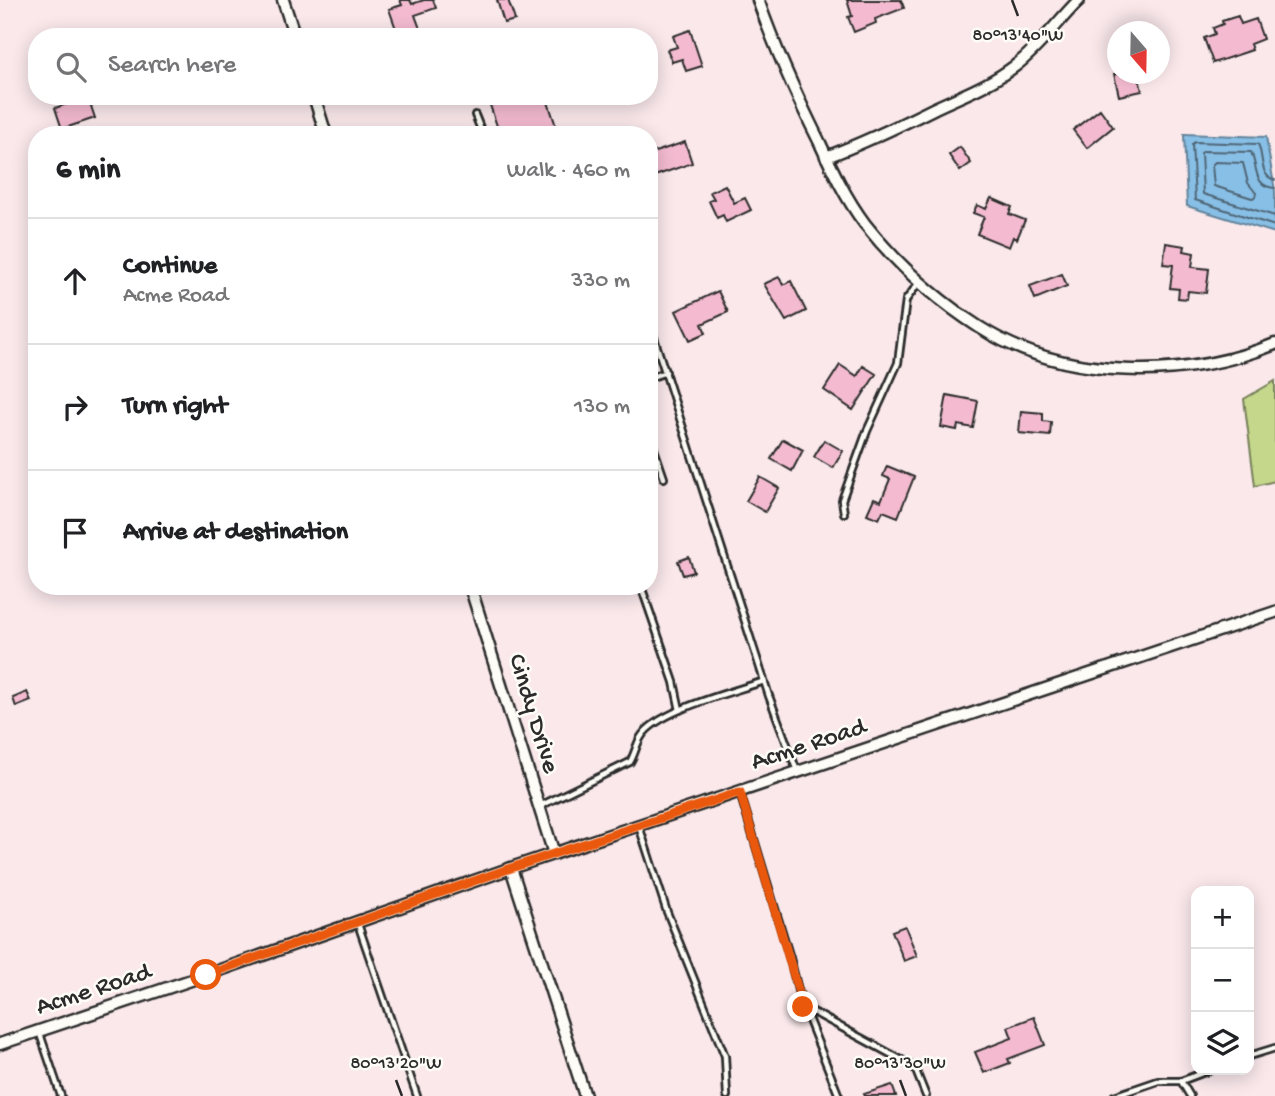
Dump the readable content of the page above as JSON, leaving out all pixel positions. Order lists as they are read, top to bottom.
{
  "streets": {
    "street": ["Cindy Drive", "Acme Road"]
  },
  "crossings": [
    ["Cindy Drive", "Acme Road"]
  ],
  "north": "bottom",
  "page": {
    "search": "Search here",
    "heading": ["6 min", "Walk · 460 m"],
    "list": [
      ["Continue", "Acme Road", "330 m"],
      ["Turn right", "130 m"],
      "Arrive at destination"
    ],
    "map_buttons": ["+", "−"]
  },
  "coordinates": ["80°13'40\"W", "80°13'20\"W", "80°13'30\"W"]
}
